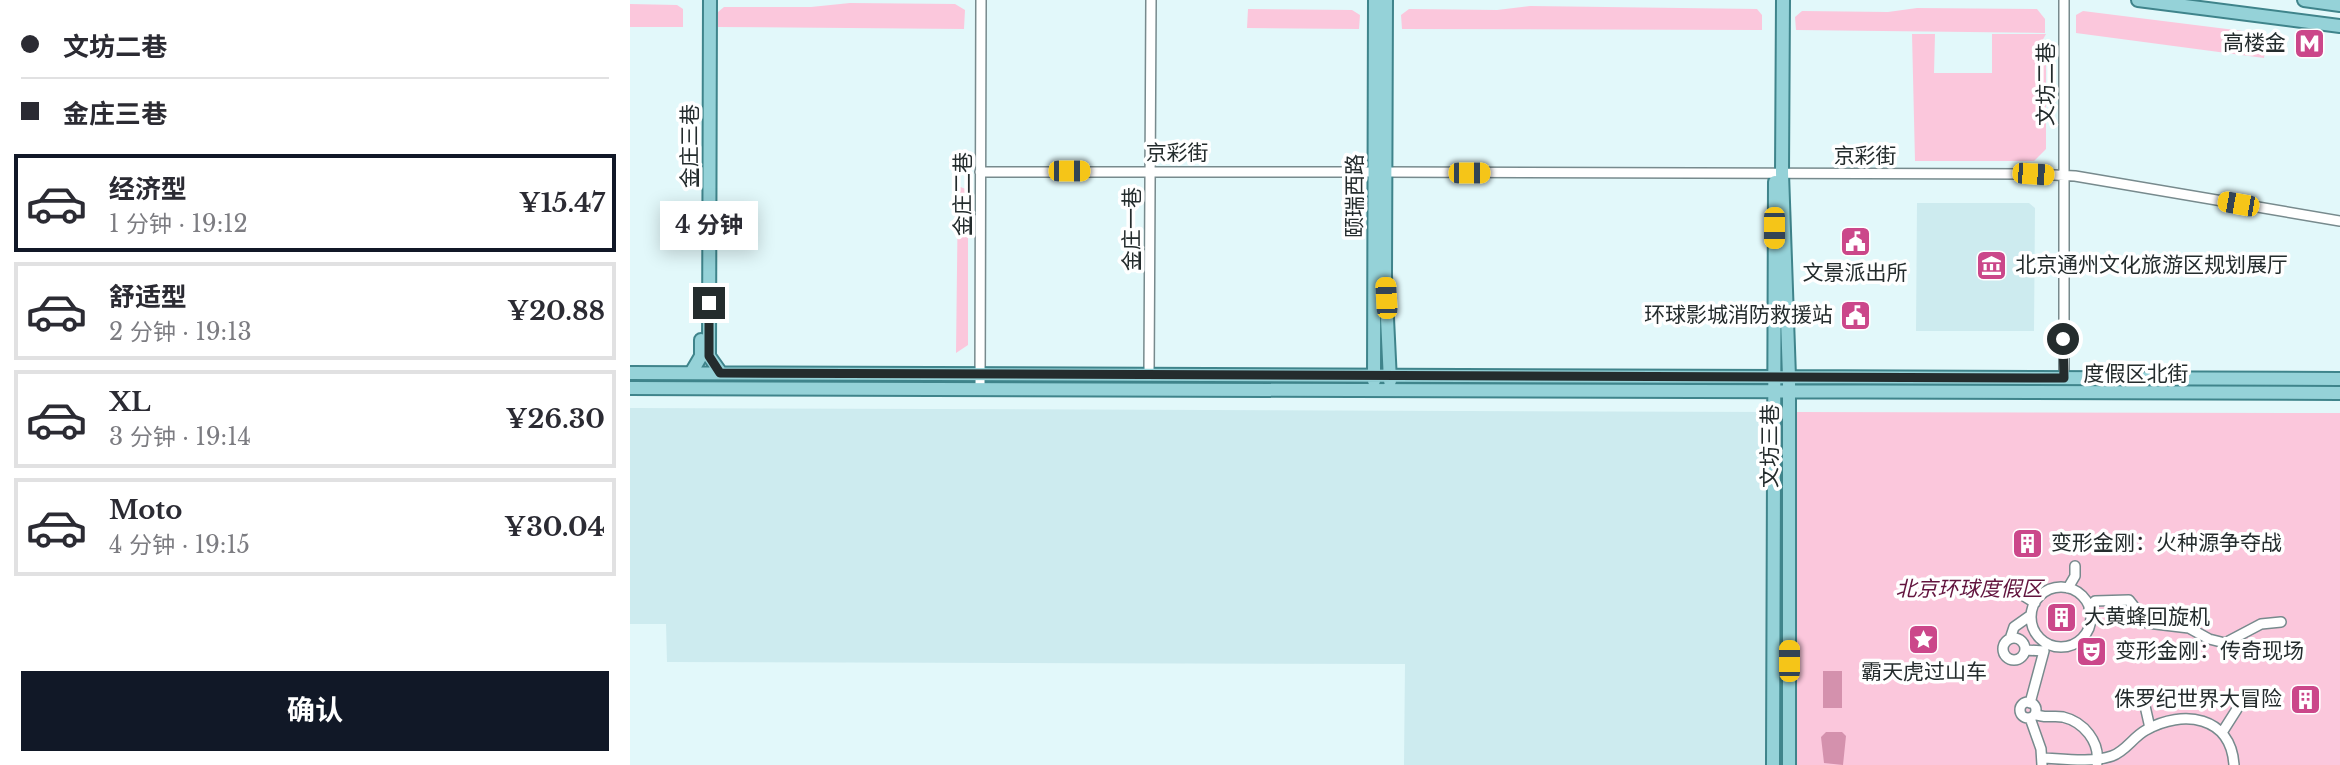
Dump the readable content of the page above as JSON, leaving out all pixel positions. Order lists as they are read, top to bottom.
{
  "streets": {
    "main road": [
      "金庄三巷",
      "颐瑞西路",
      "度假区北街",
      "文坊三巷"
    ],
    "street": [
      "文坊二巷",
      "京彩街",
      "金庄二巷",
      "金庄一巷"
    ]
  },
  "crossings": [
    ["文坊二巷", "京彩街"],
    ["文坊二巷", "度假区北街"],
    ["金庄三巷", "度假区北街"],
    ["京彩街", "金庄二巷"],
    ["京彩街", "颐瑞西路"],
    ["京彩街", "金庄一巷"],
    ["京彩街", "文坊三巷"],
    ["金庄二巷", "度假区北街"],
    ["颐瑞西路", "度假区北街"],
    ["金庄一巷", "度假区北街"],
    ["度假区北街", "文坊三巷"]
  ],
  "parks": ["北京环球度假区"],
  "places": {
    "metro station": ["高楼金"],
    "public building": ["文景派出所", "环球影城消防救援站"],
    "museum": ["北京通州文化旅游区规划展厅"],
    "building": ["变形金刚：火种源争夺战", "大黄蜂回旋机", "侏罗纪世界大冒险"],
    "place": ["霸天虎过山车"],
    "theatre": ["变形金刚：传奇现场"]
  },
  "page": {
    "banner": ["文坊二巷", "金庄三巷"],
    "list": [
      {
        "name": "经济型",
        "note": "1 分钟 · 19:12",
        "value": "¥15.47"
      },
      {
        "name": "舒适型",
        "note": "2 分钟 · 19:13",
        "value": "¥20.88"
      },
      {
        "name": "XL",
        "note": "3 分钟 · 19:14",
        "value": "¥26.30"
      },
      {
        "name": "Moto",
        "note": "4 分钟 · 19:15",
        "value": "¥30.04"
      }
    ],
    "bubble": "4 分钟",
    "buttons": "确认"
  }
}
